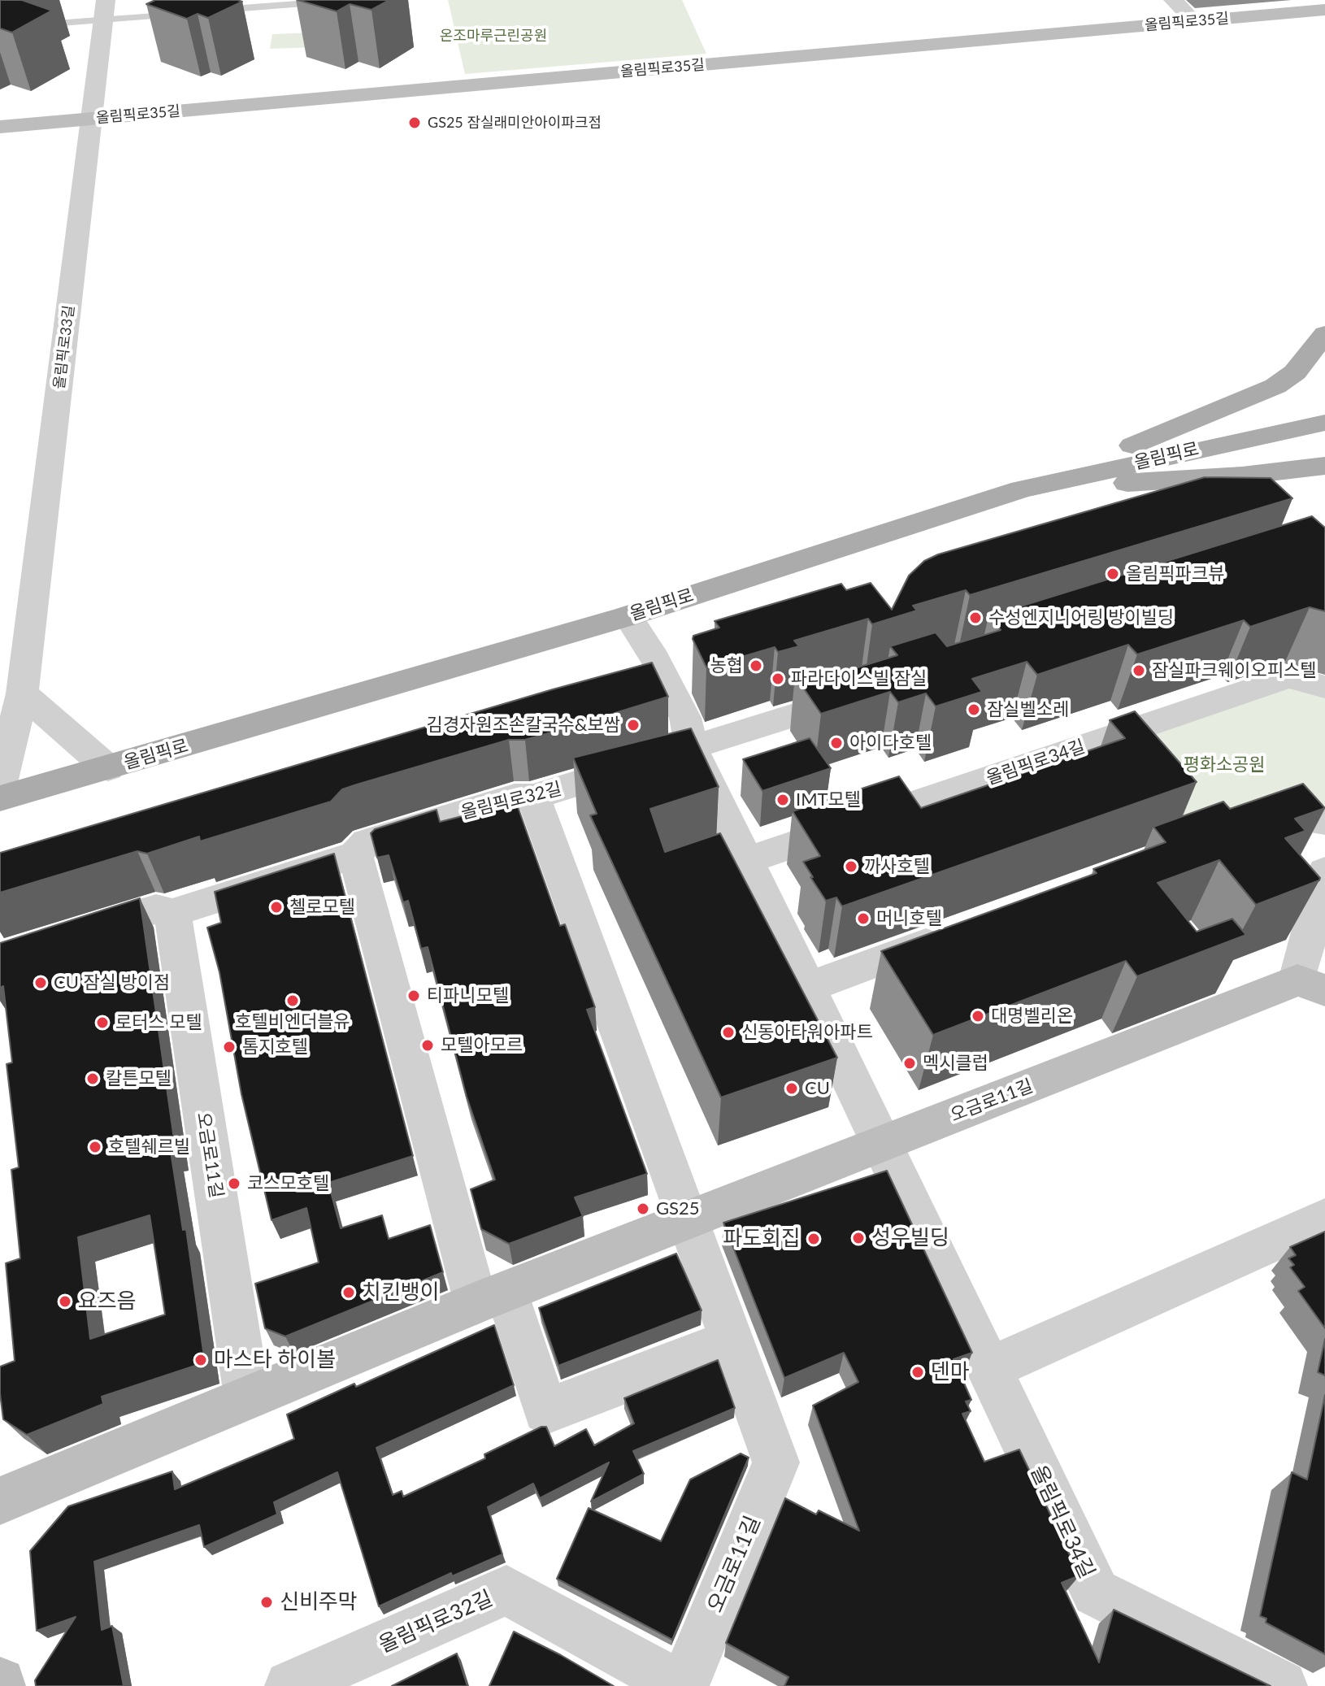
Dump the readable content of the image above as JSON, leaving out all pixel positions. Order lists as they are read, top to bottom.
{
  "streets": {
    "main road": ["올림픽로"],
    "street": [
      "올림픽로35길",
      "올림픽로33길",
      "올림픽로34길",
      "올림픽로32길",
      "오금로11길"
    ]
  },
  "crossings": [
    ["올림픽로35길", "올림픽로33길"],
    ["올림픽로", "올림픽로34길"],
    ["올림픽로34길", "올림픽로32길"],
    ["올림픽로34길", "오금로11길"],
    ["올림픽로32길", "오금로11길"]
  ],
  "parks": ["온조마루근린공원", "평화소공원"],
  "places": [
    "GS25 잠실래미안아이파크점",
    "올림픽파크뷰",
    "수성엔지니어링 방이빌딩",
    "농협",
    "잠실파크웨이오피스텔",
    "파라다이스빌 잠실",
    "잠실벨소레",
    "김경자원조손칼국수&보쌈",
    "아이다호텔",
    "IMT모텔",
    "까사호텔",
    "첼로모텔",
    "머니호텔",
    "CU 잠실 방이점",
    "티파니모텔",
    "호텔비엔더블유",
    "대명벨리온",
    "로터스 모텔",
    "신동아타워아파트",
    "모텔아모르",
    "톰지호텔",
    "멕시클럽",
    "칼튼모텔",
    "CU",
    "호텔쉐르빌",
    "코스모호텔",
    "GS25",
    "성우빌딩",
    "파도회집",
    "치킨뱅이",
    "요즈음",
    "마스타 하이볼",
    "덴마",
    "신비주막"
  ]
}
